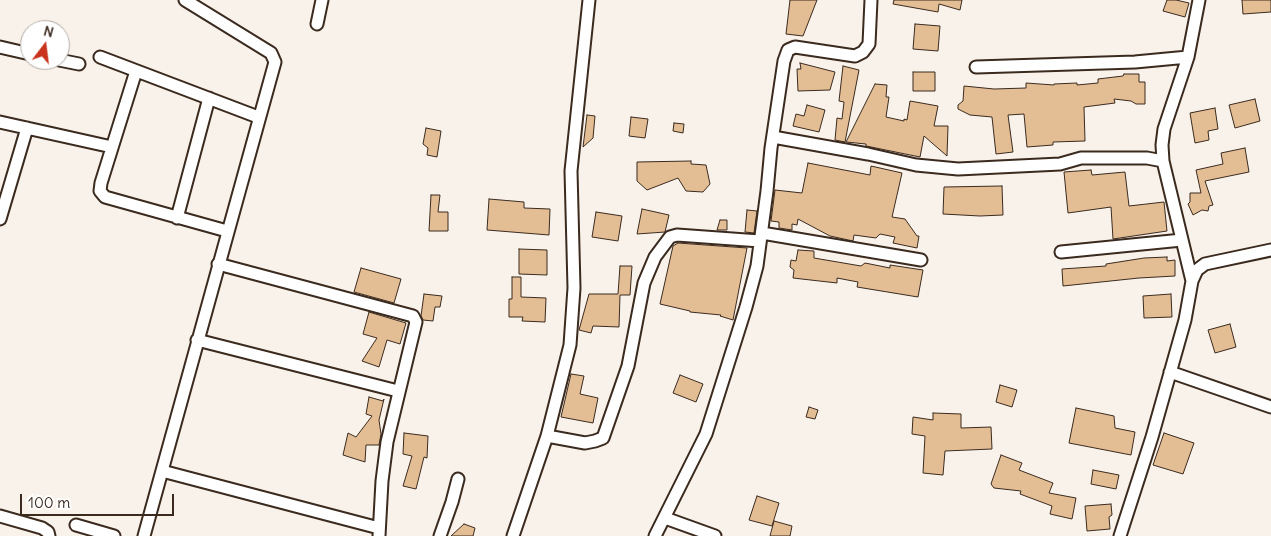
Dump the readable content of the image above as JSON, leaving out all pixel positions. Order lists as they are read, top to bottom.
{
  "scale_bar": "100 m",
  "north": "top"
}
